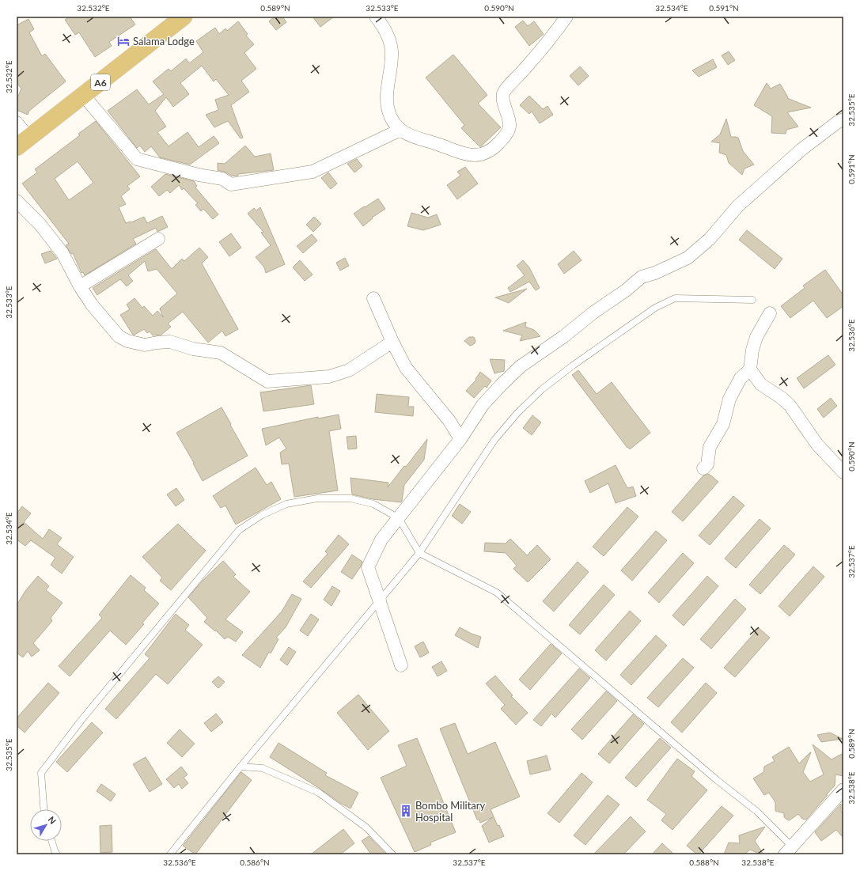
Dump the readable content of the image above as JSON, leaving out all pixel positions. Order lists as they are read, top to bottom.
{
  "streets": {
    "main road": ["A6"]
  },
  "places": {
    "hotel": ["Salama Lodge"],
    "building": ["Bombo Military Hospital"]
  },
  "north": "top right",
  "coordinates": [
    "32.532°E",
    "0.589°N",
    "32.533°E",
    "0.590°N",
    "32.534°E",
    "0.591°N",
    "32.535°E",
    "32.536°E",
    "32.537°E",
    "32.538°E",
    "0.586°N",
    "0.588°N"
  ]
}
